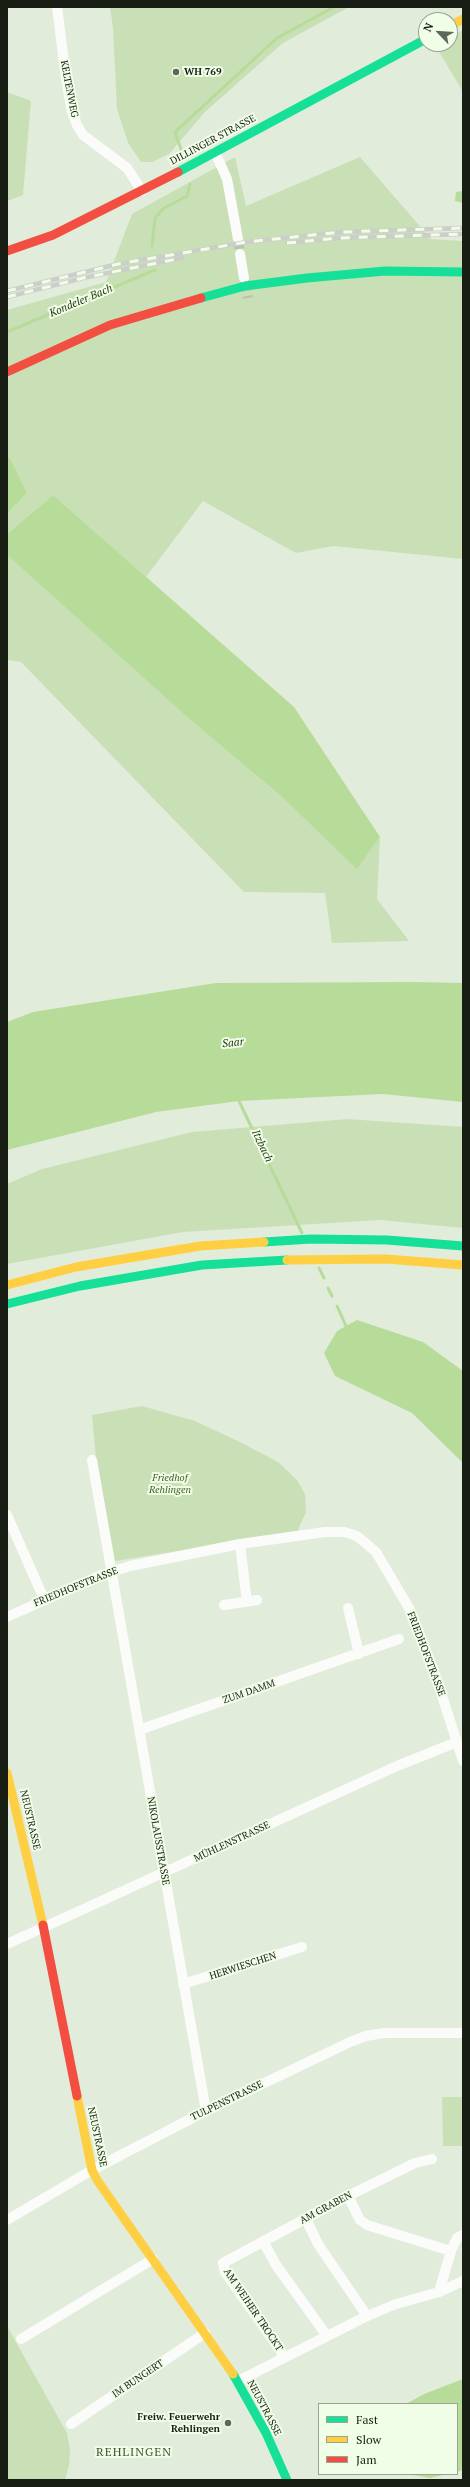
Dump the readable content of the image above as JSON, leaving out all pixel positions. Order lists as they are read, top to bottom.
{
  "streets": {
    "main road": ["DILLINGER STRASSE", "NEUSTRASSE"],
    "street": [
      "KELTENWEG",
      "FRIEDHOFSTRASSE",
      "ZUM DAMM",
      "NIKOLAUSSTRASSE",
      "MÜHLENSTRASSE",
      "HERWIESCHEN",
      "TULPENSTRASSE",
      "AM GRABEN",
      "AM WEIHER TROCKT",
      "IM BUNGERT"
    ]
  },
  "crossings": [
    ["KELTENWEG", "DILLINGER STRASSE"],
    ["FRIEDHOFSTRASSE", "NIKOLAUSSTRASSE"],
    ["FRIEDHOFSTRASSE", "MÜHLENSTRASSE"],
    ["ZUM DAMM", "NIKOLAUSSTRASSE"],
    ["NEUSTRASSE", "MÜHLENSTRASSE"],
    ["NEUSTRASSE", "TULPENSTRASSE"],
    ["NEUSTRASSE", "AM WEIHER TROCKT"],
    ["NEUSTRASSE", "IM BUNGERT"],
    ["NIKOLAUSSTRASSE", "MÜHLENSTRASSE"],
    ["NIKOLAUSSTRASSE", "HERWIESCHEN"],
    ["NIKOLAUSSTRASSE", "TULPENSTRASSE"],
    ["AM GRABEN", "AM WEIHER TROCKT"]
  ],
  "districts": ["REHLINGEN"],
  "water": ["Kondeler Bach", "Saar", "Itzbach"],
  "parks": ["Friedhof Rehlingen"],
  "places": ["WH 769", "Freiw. Feuerwehr Rehlingen"],
  "legend": ["Fast", "Slow", "Jam"],
  "north": "top left"
}
